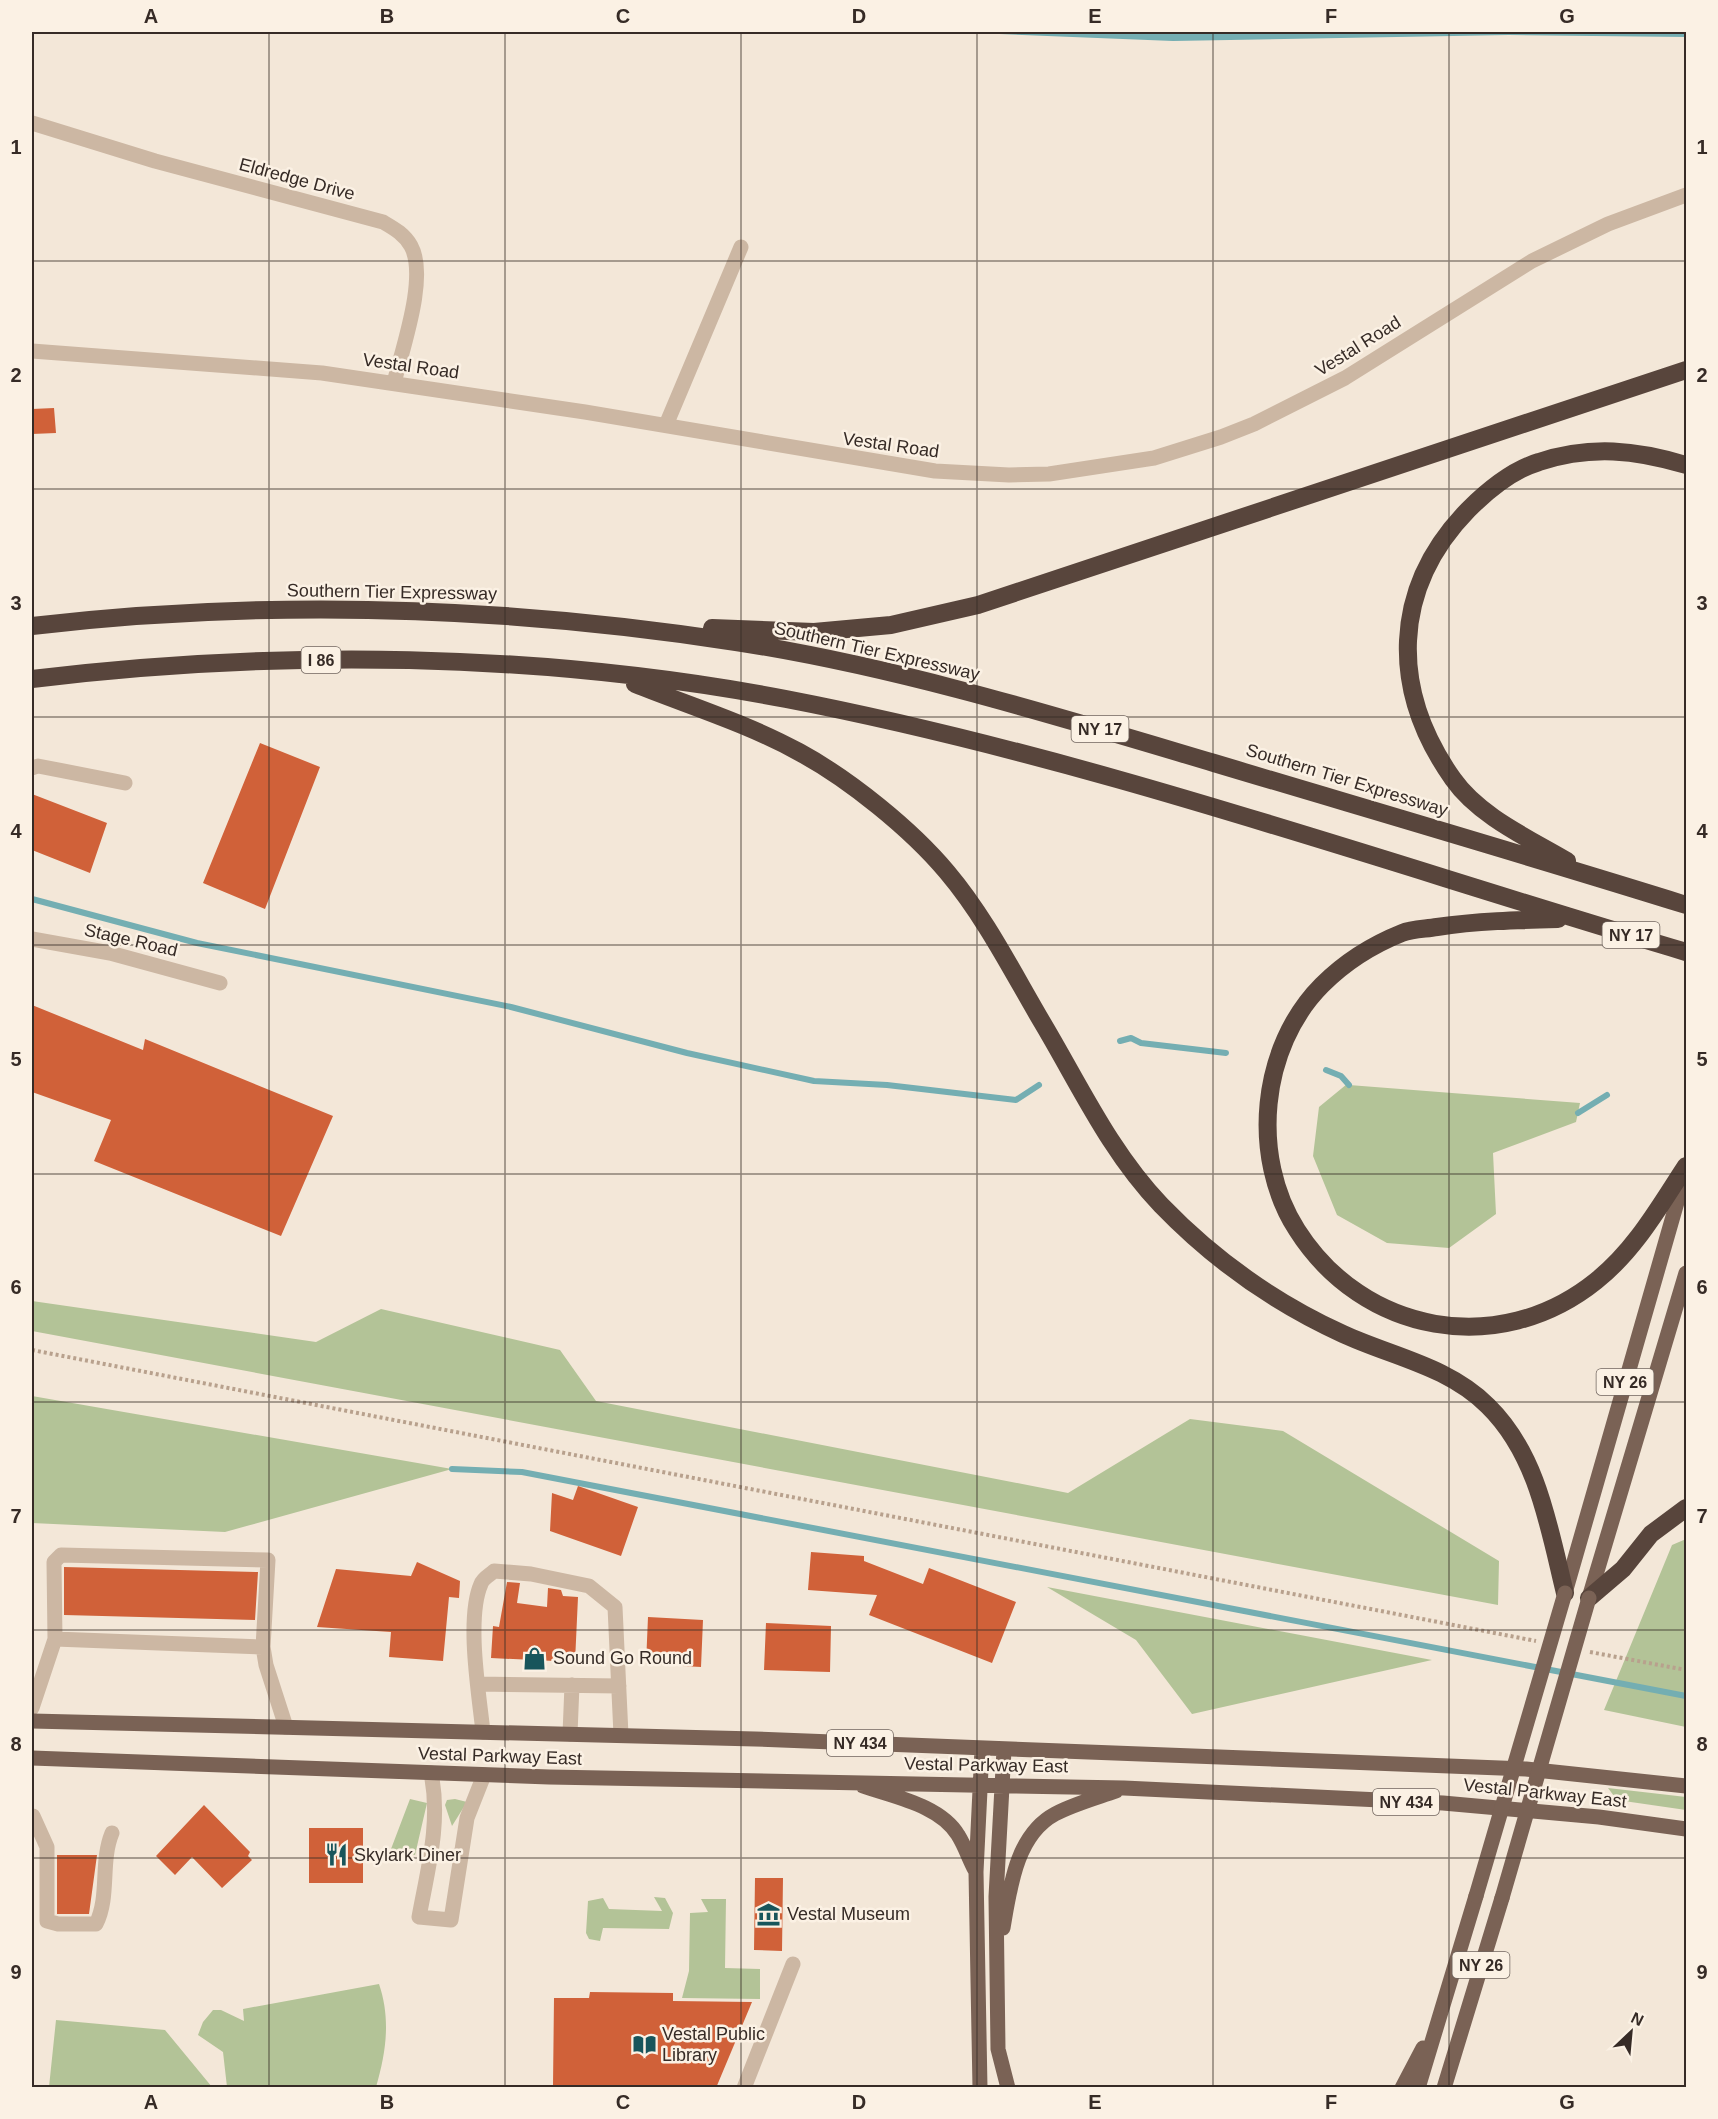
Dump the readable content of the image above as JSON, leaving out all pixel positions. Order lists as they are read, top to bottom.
{
  "streets": {
    "highway": ["Southern Tier Expressway", "I 86", "NY 17"],
    "main road": ["NY 26", "NY 434", "Vestal Parkway East"],
    "street": ["Eldredge Drive", "Vestal Road", "Stage Road"]
  },
  "crossings": [
    ["Eldredge Drive", "Vestal Road"],
    ["I 86", "NY 17"]
  ],
  "places": {
    "shop": ["Sound Go Round"],
    "restaurant": ["Skylark Diner"],
    "museum": ["Vestal Museum"],
    "library": ["Vestal Public Library"]
  },
  "north": "top right",
  "grid": {
    "columns": [
      "A",
      "B",
      "C",
      "D",
      "E",
      "F",
      "G"
    ],
    "rows": [
      "1",
      "2",
      "3",
      "4",
      "5",
      "6",
      "7",
      "8",
      "9"
    ]
  }
}
